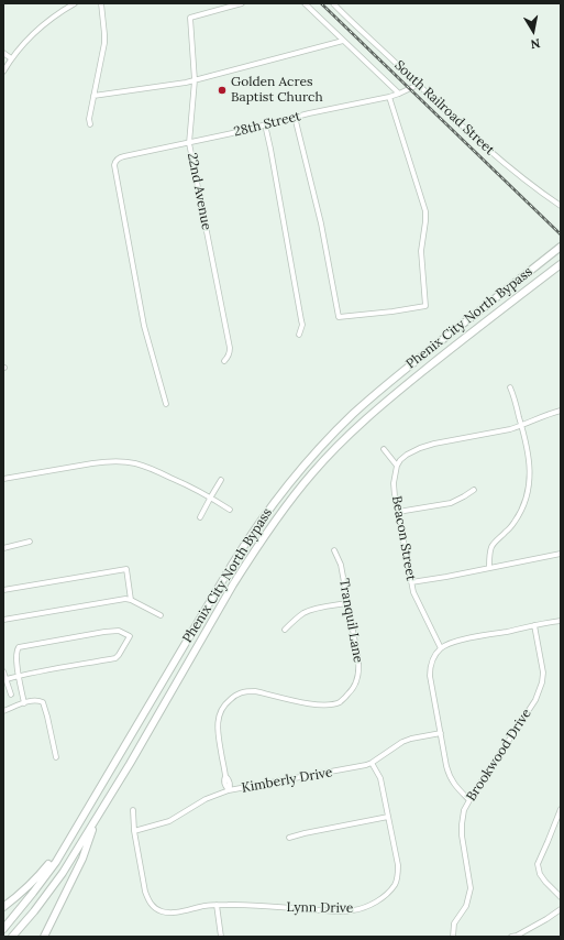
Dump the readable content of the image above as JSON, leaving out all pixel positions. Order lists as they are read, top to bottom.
{
  "streets": {
    "highway": ["Phenix City North Bypass"],
    "street": [
      "South Railroad Street",
      "28th Street",
      "22nd Avenue",
      "Beacon Street",
      "Tranquil Lane",
      "Brookwood Drive",
      "Kimberly Drive",
      "Lynn Drive"
    ]
  },
  "crossings": [
    ["South Railroad Street", "28th Street"],
    ["28th Street", "22nd Avenue"],
    ["Tranquil Lane", "Kimberly Drive"],
    ["Kimberly Drive", "Lynn Drive"]
  ],
  "places": ["Golden Acres Baptist Church"],
  "north": "bottom"
}
